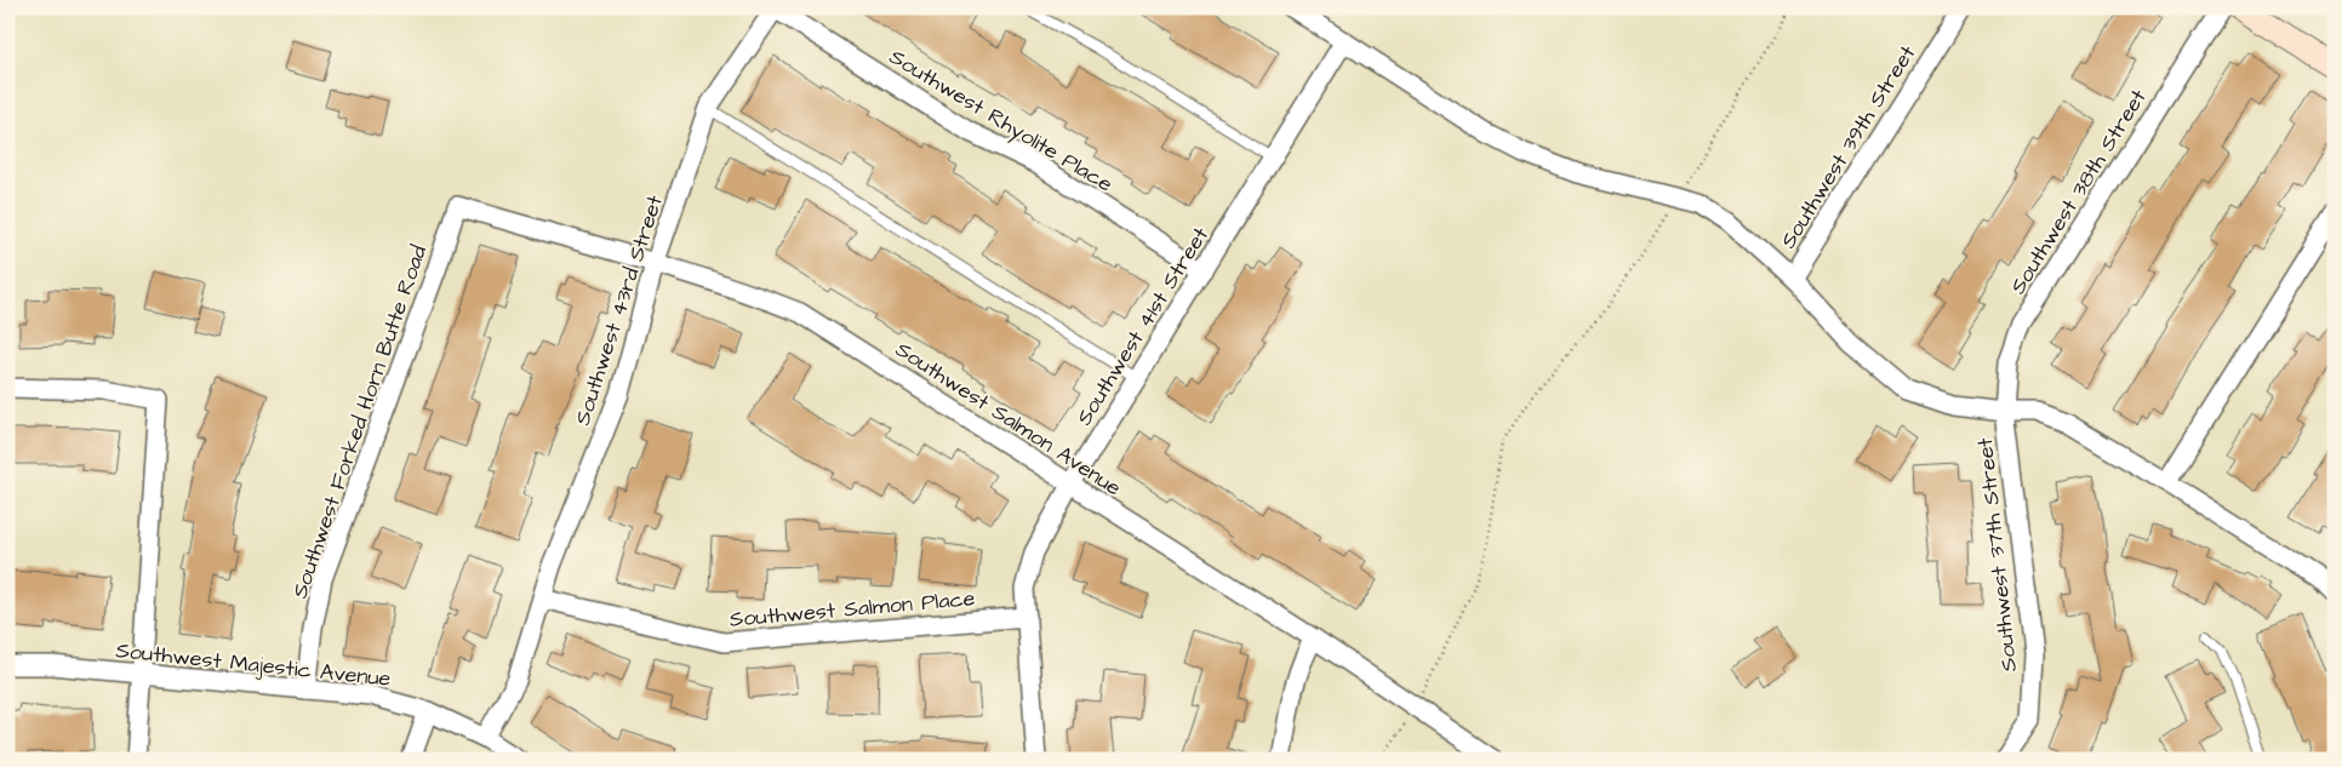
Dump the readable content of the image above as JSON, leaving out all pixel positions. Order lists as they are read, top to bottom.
{
  "streets": {
    "street": [
      "Southwest Rhyolite Place",
      "Southwest 39th Street",
      "Southwest 38th Street",
      "Southwest 43rd Street",
      "Southwest 41st Street",
      "Southwest Salmon Avenue",
      "Southwest Forked Horn Butte Road",
      "Southwest 37th Street",
      "Southwest Salmon Place",
      "Southwest Majestic Avenue"
    ]
  },
  "crossings": [
    ["Southwest Rhyolite Place", "Southwest 43rd Street"],
    ["Southwest Rhyolite Place", "Southwest 41st Street"],
    ["Southwest 38th Street", "Southwest 37th Street"],
    ["Southwest 43rd Street", "Southwest Salmon Avenue"],
    ["Southwest 43rd Street", "Southwest Salmon Place"],
    ["Southwest 43rd Street", "Southwest Majestic Avenue"],
    ["Southwest 41st Street", "Southwest Salmon Avenue"],
    ["Southwest 41st Street", "Southwest Salmon Place"],
    ["Southwest Salmon Avenue", "Southwest Forked Horn Butte Road"],
    ["Southwest Forked Horn Butte Road", "Southwest Majestic Avenue"]
  ]
}
